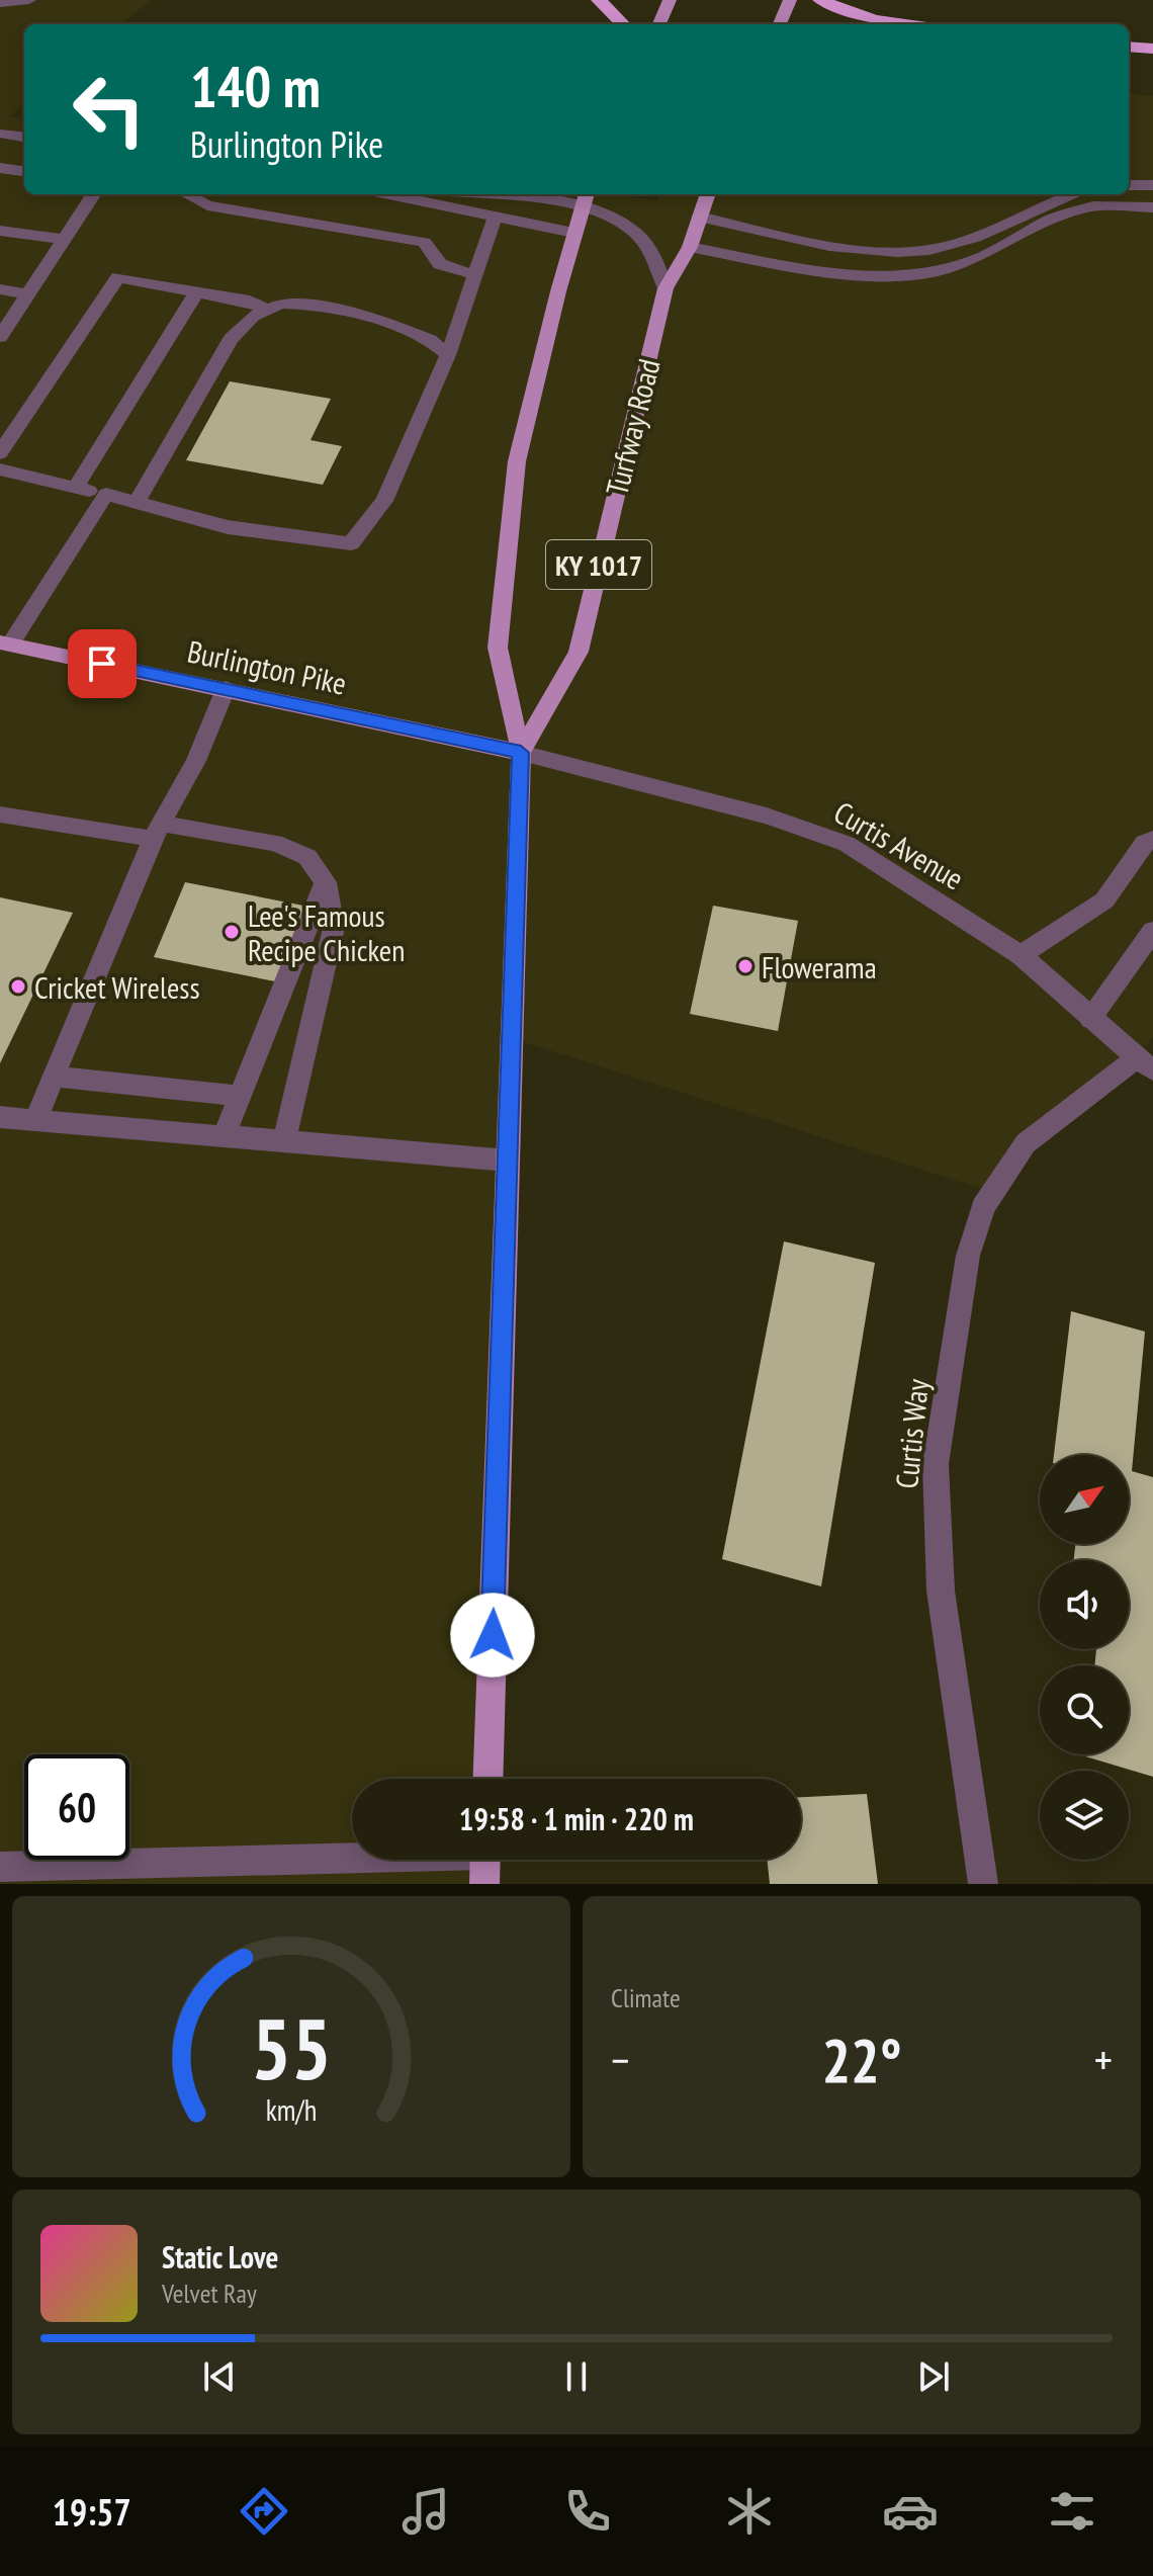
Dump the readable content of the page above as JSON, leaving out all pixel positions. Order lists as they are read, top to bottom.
{
  "streets": {
    "main road": ["Turfway Road", "KY 1017", "Burlington Pike"],
    "street": ["Curtis Avenue", "Curtis Way"]
  },
  "crossings": [
    ["Turfway Road", "Burlington Pike"],
    ["Turfway Road", "Curtis Avenue"],
    ["Burlington Pike", "Curtis Avenue"],
    ["Curtis Avenue", "Curtis Way"]
  ],
  "places": ["Lee's Famous Recipe Chicken", "Flowerama", "Cricket Wireless"],
  "north": "top right",
  "page": {
    "turn": ["140 m", "Burlington Pike"],
    "limit": "60",
    "trip": "19:58 · 1 min · 220 m",
    "tile": "Climate",
    "heat": ["−", "22°", "+"],
    "song": ["Static Love", "Velvet Ray"],
    "tabs": "19:57",
    "gauge": ["55", "km/h"]
  }
}
